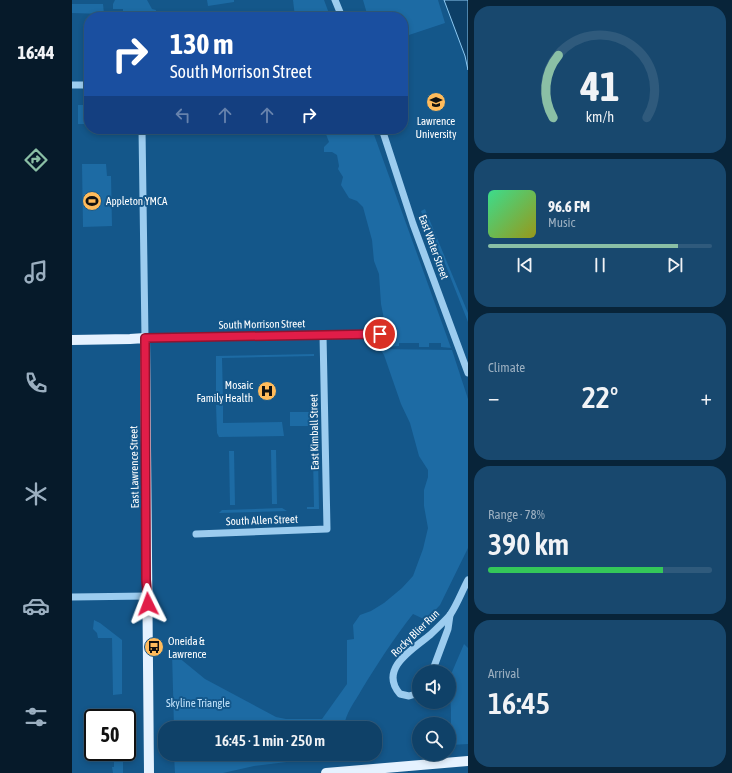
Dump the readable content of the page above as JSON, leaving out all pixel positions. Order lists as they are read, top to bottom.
{
  "streets": {
    "main road": ["East Lawrence Street"],
    "street": [
      "East Water Street",
      "South Morrison Street",
      "East Kimball Street",
      "South Allen Street",
      "Rocky Blier Run"
    ]
  },
  "crossings": [
    ["South Morrison Street", "East Kimball Street"],
    ["South Morrison Street", "East Lawrence Street"],
    ["East Kimball Street", "South Allen Street"]
  ],
  "parks": ["Skyline Triangle"],
  "places": {
    "school or university": ["Lawrence University"],
    "sports": ["Appleton YMCA"],
    "hospital": ["Mosaic Family Health"],
    "bus stop": ["Oneida & Lawrence"]
  },
  "page": {
    "tabs": "16:44",
    "turn": ["130 m", "South Morrison Street"],
    "song": ["96.6 FM", "Music"],
    "tile": [
      "Climate",
      ["Range · 78%", "390 km"],
      ["Arrival", "16:45"]
    ],
    "heat": ["−", "22°", "+"],
    "limit": "50",
    "trip": "16:45 · 1 min · 250 m",
    "gauge": ["41", "km/h"]
  }
}
